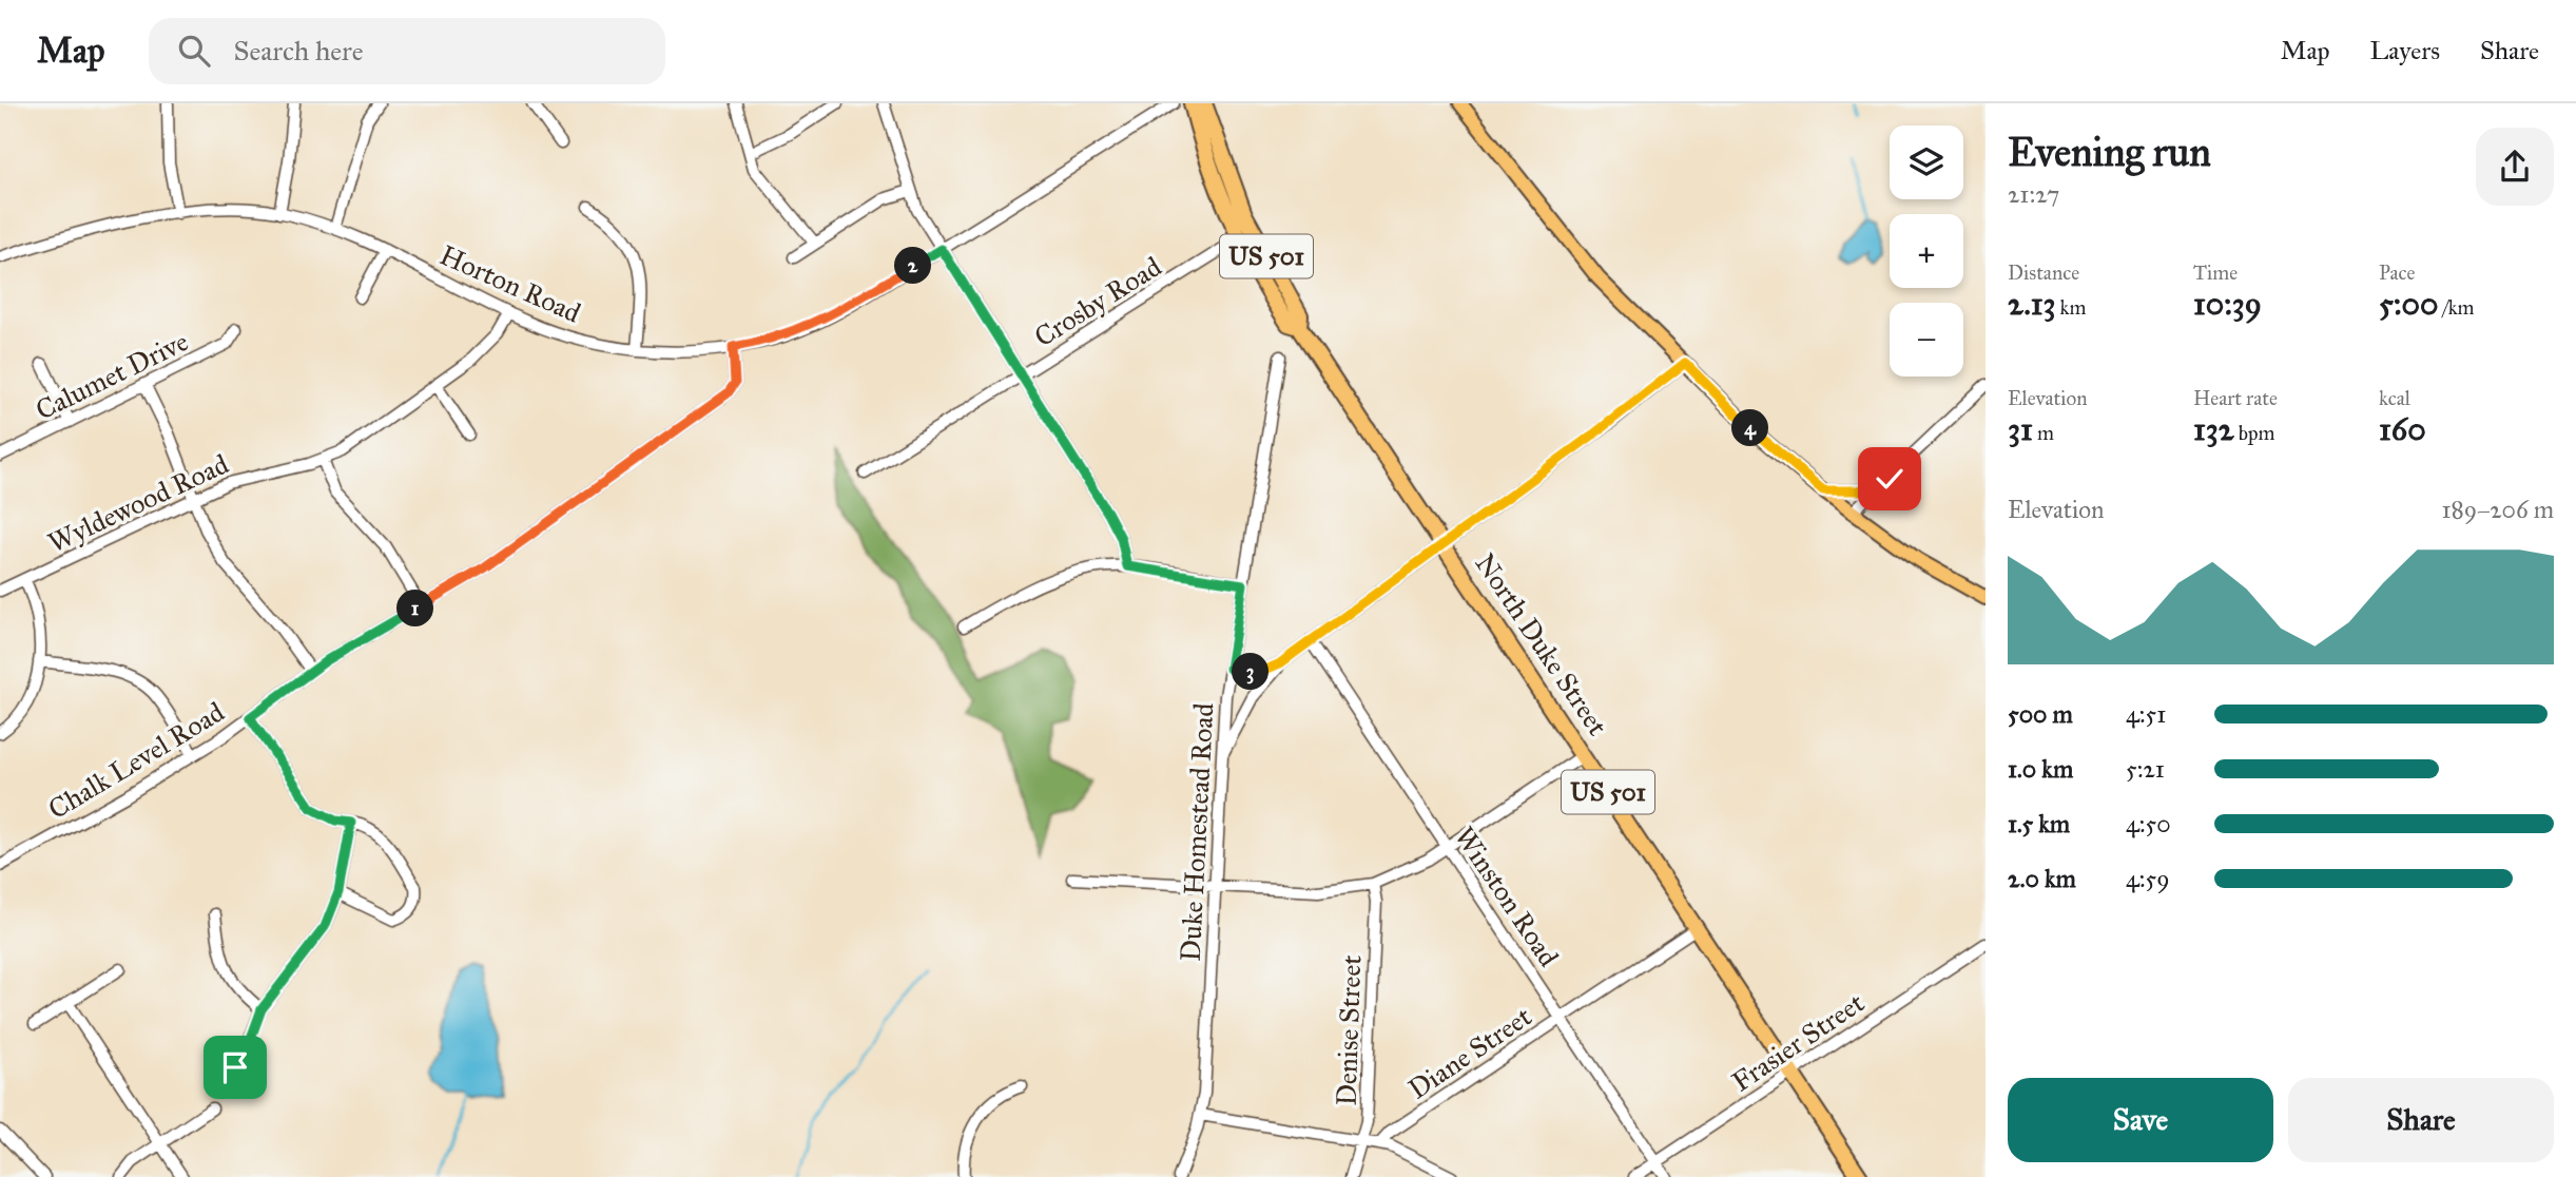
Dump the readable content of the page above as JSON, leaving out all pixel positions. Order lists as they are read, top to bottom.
{
  "streets": {
    "highway": ["US 501", "North Duke Street"],
    "street": [
      "Horton Road",
      "Crosby Road",
      "Calumet Drive",
      "Wyldewood Road",
      "Chalk Level Road",
      "Duke Homestead Road",
      "Winston Road",
      "Denise Street",
      "Frasier Street",
      "Diane Street"
    ]
  },
  "crossings": [
    ["Horton Road", "Wyldewood Road"],
    ["Horton Road", "Chalk Level Road"],
    ["Crosby Road", "North Duke Street"],
    ["North Duke Street", "Frasier Street"],
    ["North Duke Street", "Diane Street"],
    ["Winston Road", "Frasier Street"],
    ["Winston Road", "Diane Street"]
  ],
  "page": {
    "header": "Map",
    "search": "Search here",
    "nav": ["Map", "Layers", "Share"],
    "heading": ["Evening run", "21:27"],
    "map_buttons": ["+", "−"],
    "stats": [
      ["Distance", "2.13 km"],
      ["Time", "10:39"],
      ["Pace", "5:00 /km"],
      ["Elevation", "31 m"],
      ["Heart rate", "132 bpm"],
      ["kcal", "160"]
    ],
    "pins": [
      "2",
      "4",
      "1",
      "3"
    ],
    "chart": ["Elevation", "189–206 m"],
    "list": [
      {
        "name": "500 m",
        "note": "4:51"
      },
      {
        "name": "1.0 km",
        "note": "5:21"
      },
      {
        "name": "1.5 km",
        "note": "4:50"
      },
      {
        "name": "2.0 km",
        "note": "4:59"
      }
    ],
    "buttons": ["Save", "Share"]
  }
}
